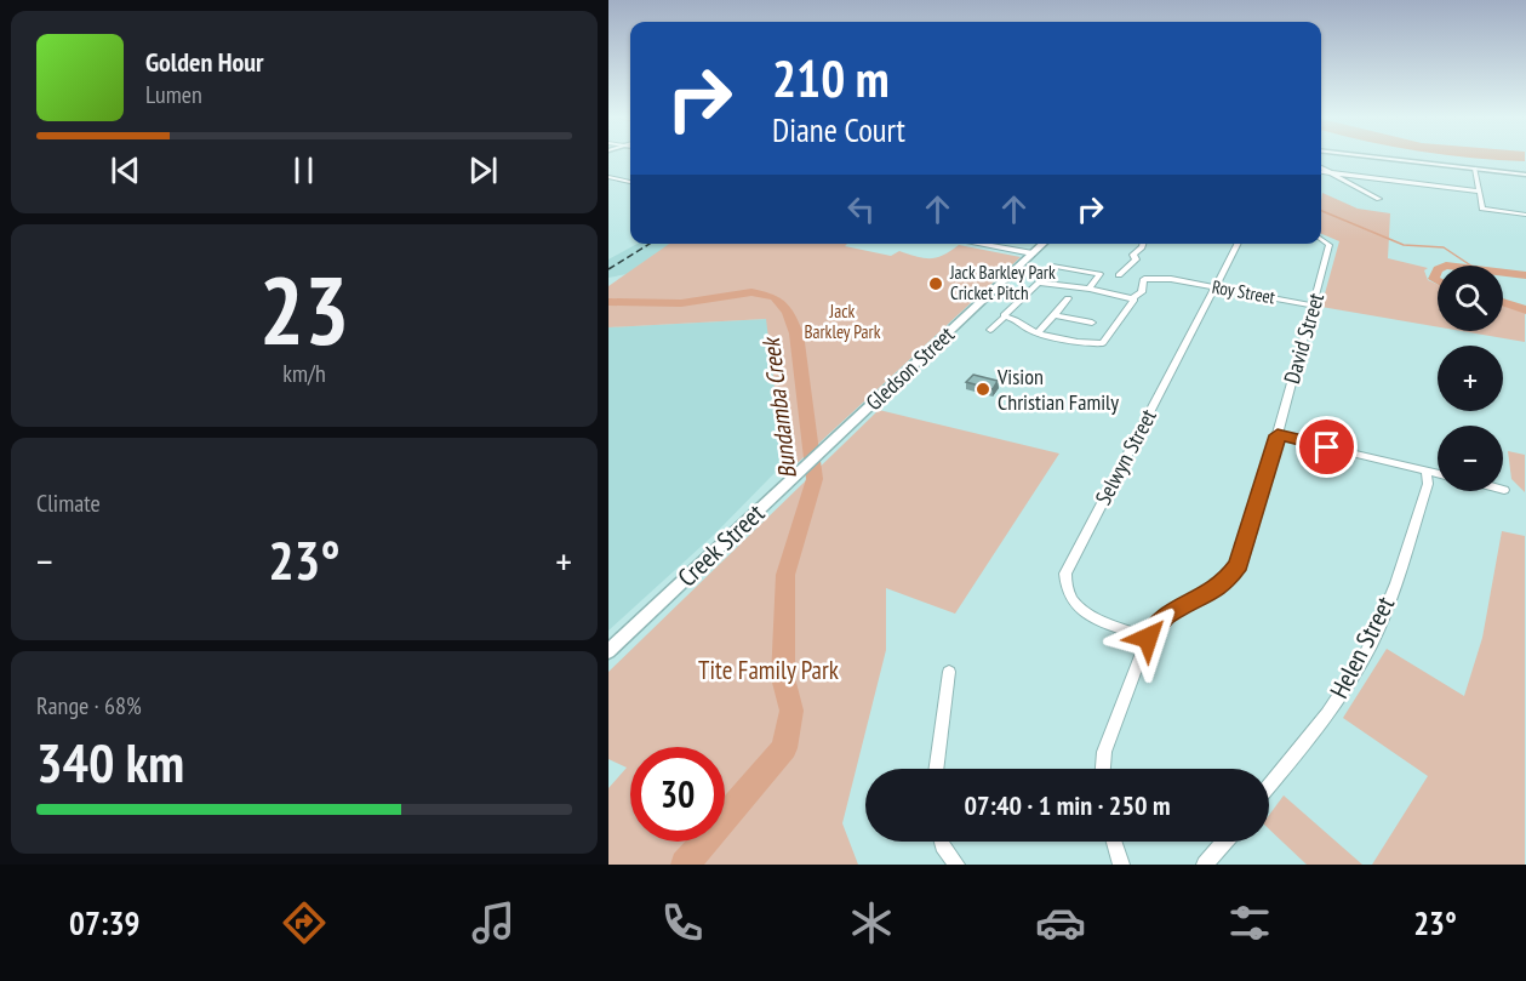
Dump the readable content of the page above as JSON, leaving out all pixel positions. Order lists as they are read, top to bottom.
{
  "streets": {
    "street": [
      "Roy Street",
      "David Street",
      "Gledson Street",
      "Selwyn Street",
      "Creek Street",
      "Helen Street"
    ]
  },
  "crossings": [
    ["Roy Street", "David Street"],
    ["Roy Street", "Selwyn Street"],
    ["David Street", "Selwyn Street"],
    ["Gledson Street", "Creek Street"]
  ],
  "water": ["Bundamba Creek"],
  "parks": ["Jack Barkley Park", "Tite Family Park"],
  "places": ["Jack Barkley Park Cricket Pitch", "Vision Christian Family"],
  "page": {
    "turn": ["210 m", "Diane Court"],
    "song": ["Golden Hour", "Lumen"],
    "tile": [
      ["23", "km/h"],
      "Climate",
      ["Range · 68%", "340 km"]
    ],
    "map_buttons": ["+", "−"],
    "heat": ["−", "23°", "+"],
    "limit": "30",
    "trip": "07:40 · 1 min · 250 m",
    "tabs": ["07:39", "23°"]
  }
}
